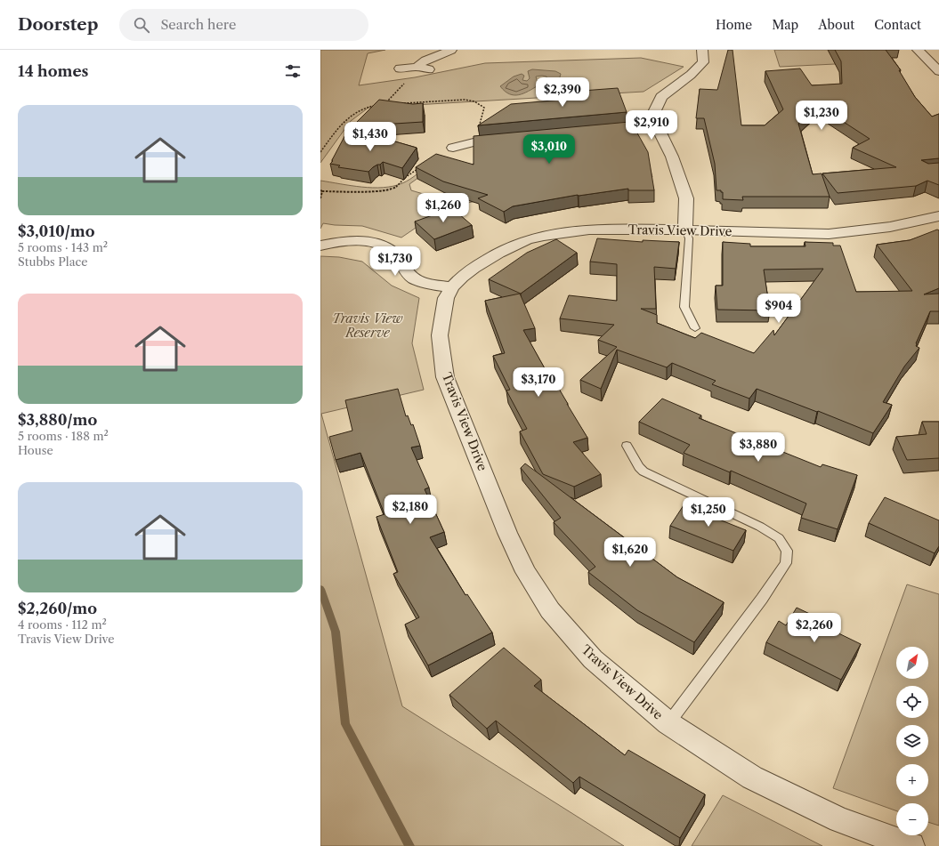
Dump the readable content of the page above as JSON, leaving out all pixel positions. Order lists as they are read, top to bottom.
{
  "streets": {
    "street": ["Travis View Drive"]
  },
  "parks": ["Travis View Reserve"],
  "north": "top right",
  "page": {
    "header": "Doorstep",
    "search": "Search here",
    "nav": [
      "Home",
      "Map",
      "About",
      "Contact"
    ],
    "heading": "14 homes",
    "price": [
      "$2,390",
      "$1,230",
      "$2,910",
      "$1,430",
      "$3,010",
      "$1,260",
      "$1,730",
      "$904",
      "$3,170",
      "$3,880",
      "$2,180",
      "$1,250",
      "$1,620",
      "$2,260"
    ],
    "list": [
      {
        "name": "$3,010/mo",
        "note": "5 rooms · 143 m² · Stubbs Place"
      },
      {
        "name": "$3,880/mo",
        "note": "5 rooms · 188 m² · House"
      },
      {
        "name": "$2,260/mo",
        "note": "4 rooms · 112 m² · Travis View Drive"
      }
    ],
    "map_buttons": ["+", "−"]
  }
}
